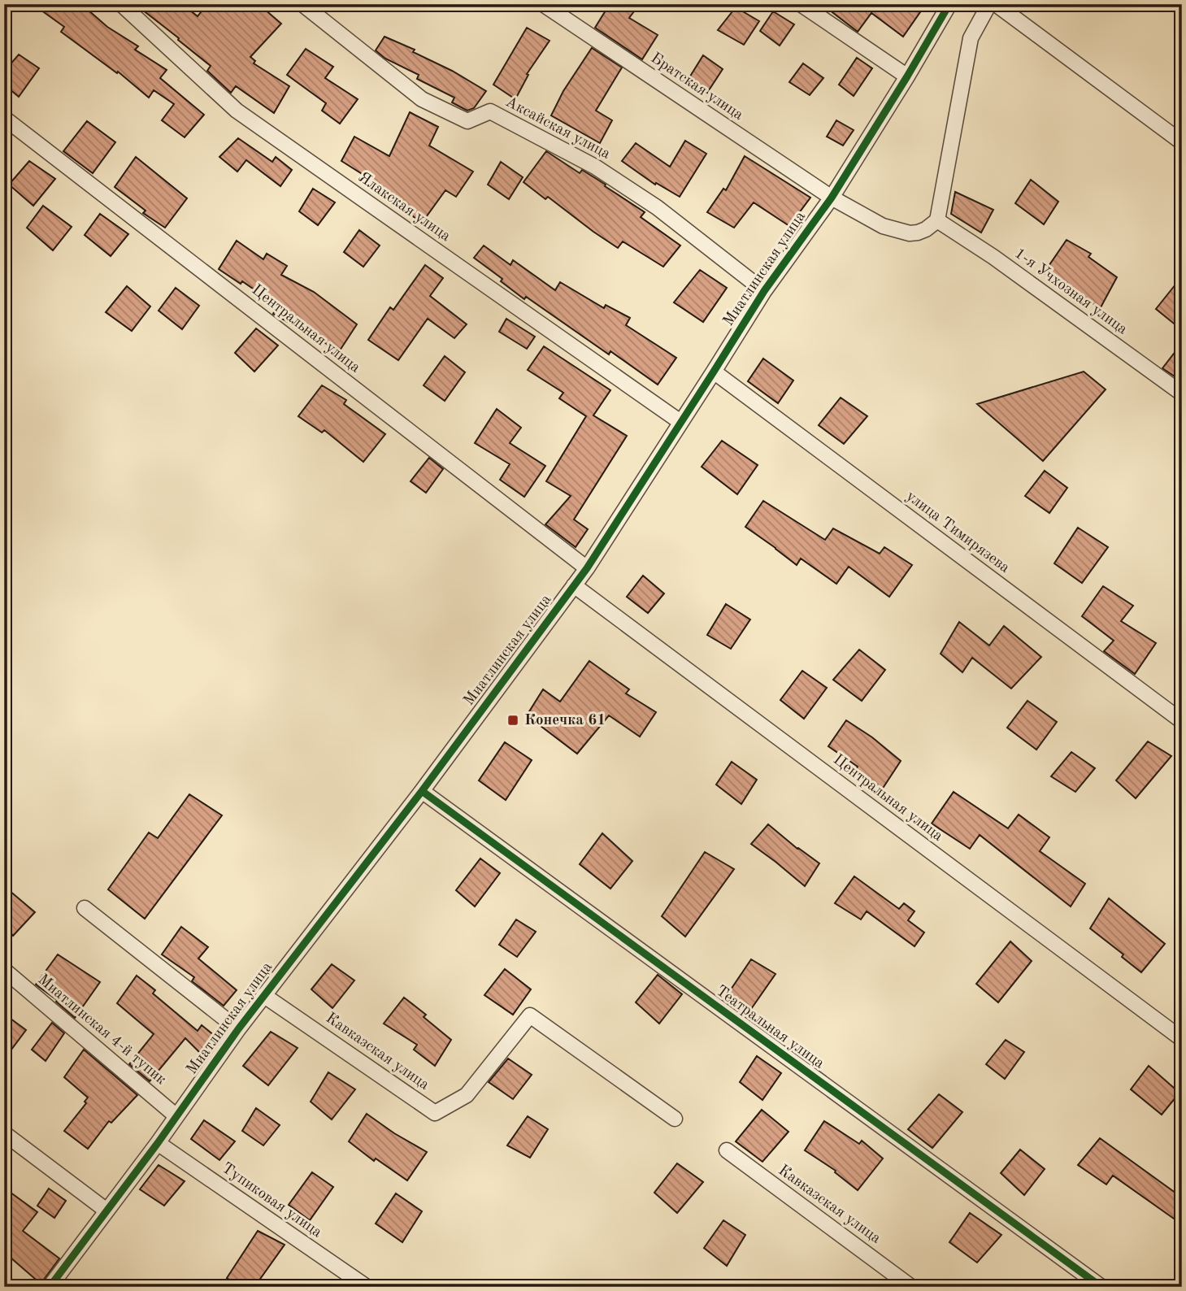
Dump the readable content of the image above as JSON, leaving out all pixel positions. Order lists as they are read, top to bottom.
{
  "streets": {
    "street": [
      "Братская улица",
      "Аксайская улица",
      "Ялакская улица",
      "Миатлинская улица",
      "1-я Учхозная улица",
      "Центральная улица",
      "улица Тимирязева",
      "Театральная улица",
      "Миатлинская 4-й тупик",
      "Кавказская улица",
      "Тупиковая улица"
    ]
  },
  "crossings": [
    ["Братская улица", "Миатлинская улица"],
    ["Братская улица", "1-я Учхозная улица"],
    ["Аксайская улица", "Миатлинская улица"],
    ["Ялакская улица", "Миатлинская улица"],
    ["Миатлинская улица", "Центральная улица"],
    ["Миатлинская улица", "улица Тимирязева"],
    ["Миатлинская улица", "Театральная улица"],
    ["Миатлинская улица", "Миатлинская 4-й тупик"],
    ["Миатлинская улица", "Кавказская улица"],
    ["Миатлинская улица", "Тупиковая улица"]
  ],
  "places": {
    "transit": ["Конечка 61"]
  }
}
